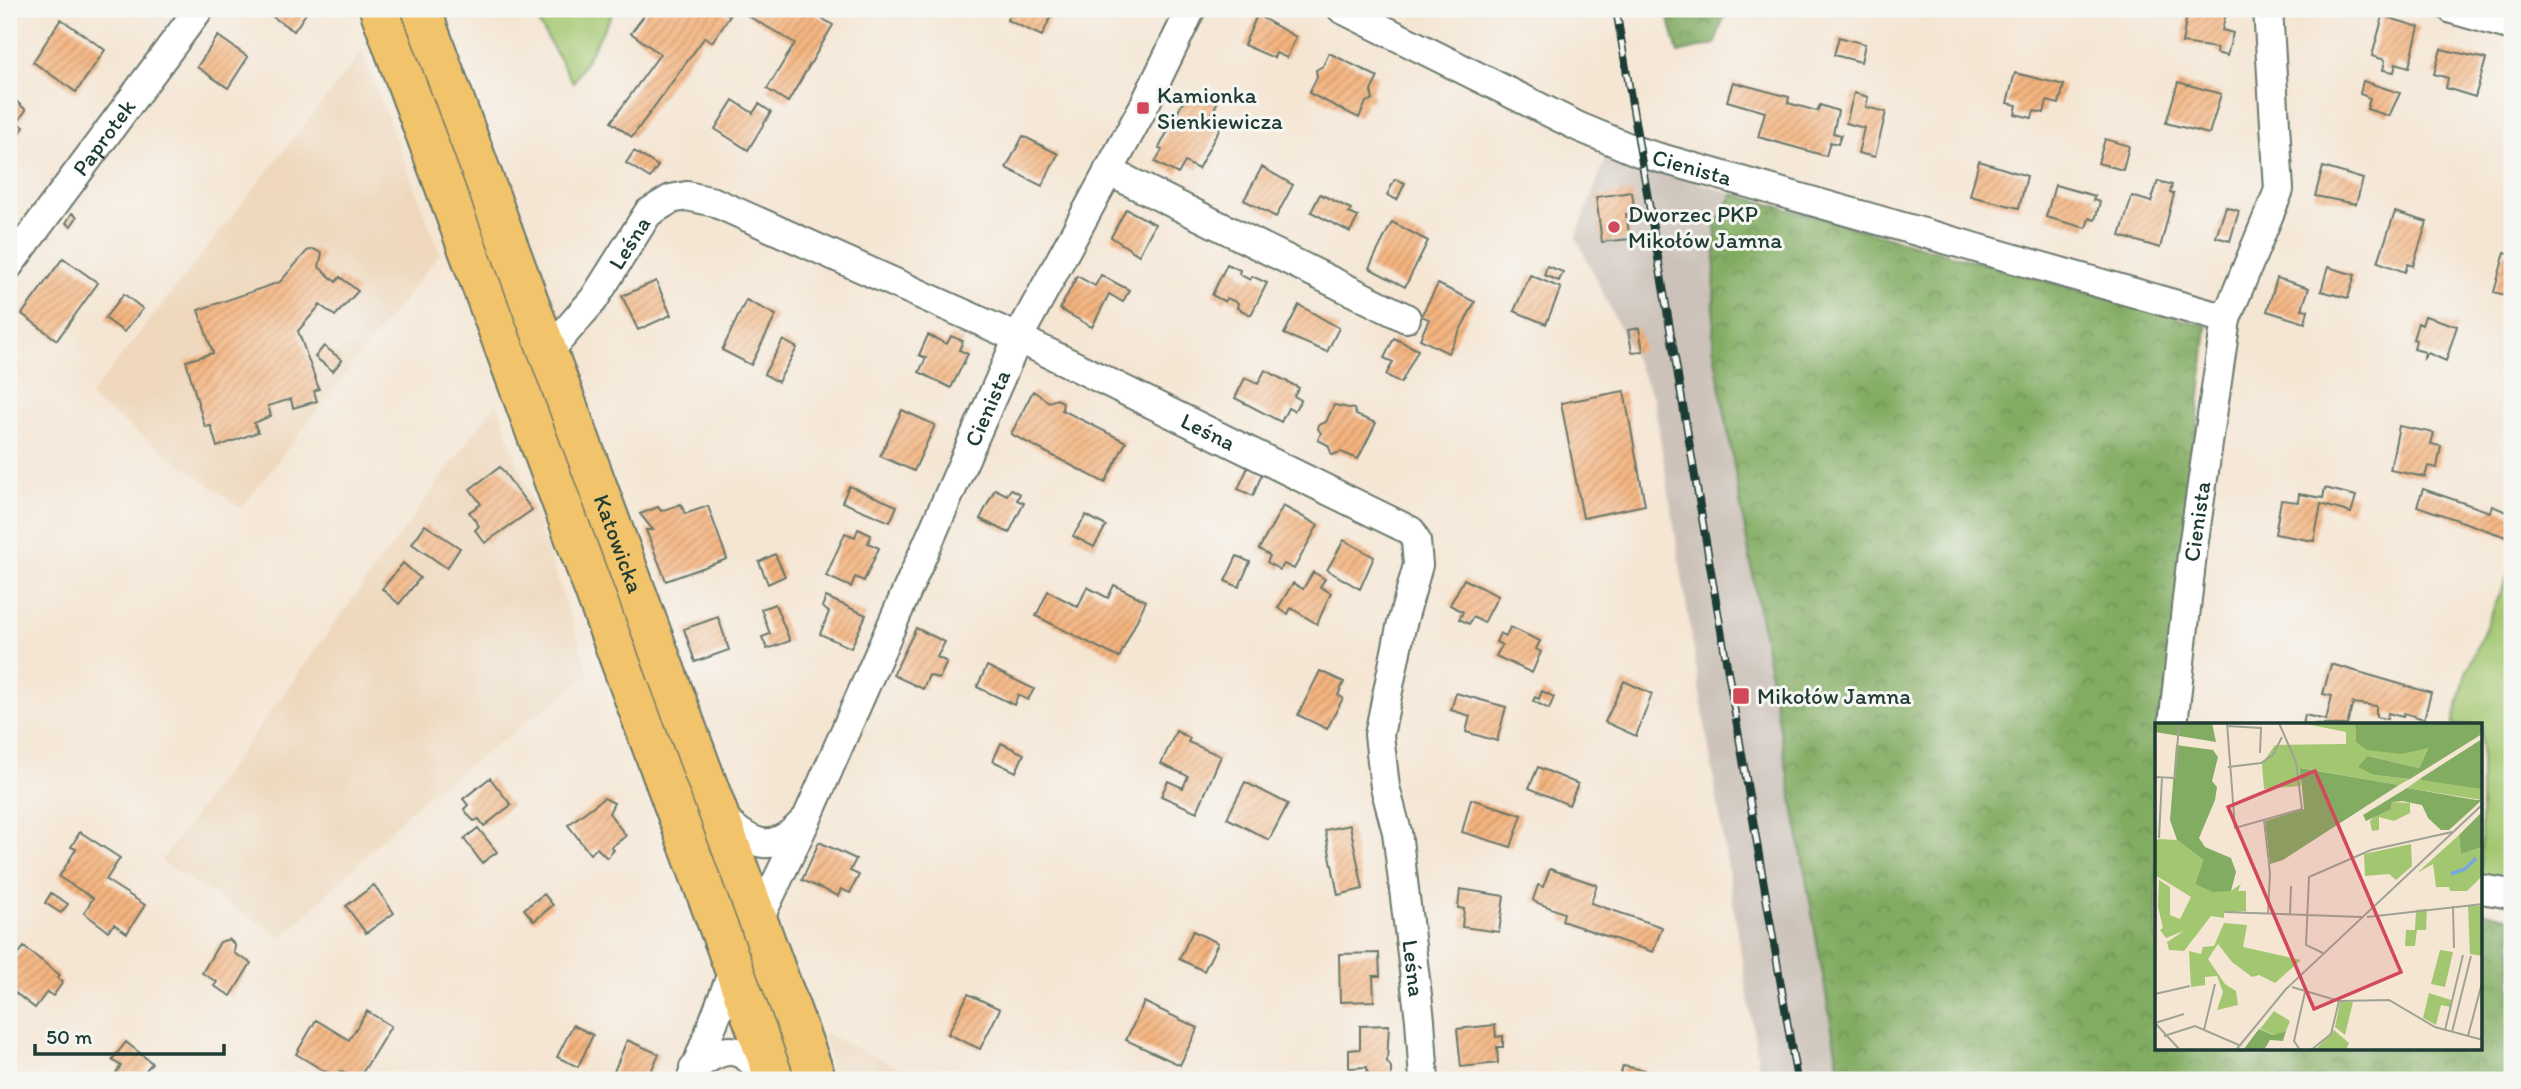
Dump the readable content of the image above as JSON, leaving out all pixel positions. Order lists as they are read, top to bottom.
{
  "streets": {
    "main road": ["Katowicka"],
    "street": ["Paprotek", "Cienista", "Leśna"]
  },
  "crossings": [
    ["Cienista", "Leśna"],
    ["Cienista", "Katowicka"],
    ["Leśna", "Katowicka"]
  ],
  "places": {
    "transit": ["Kamionka Sienkiewicza", "Mikołów Jamna"],
    "other": ["Dworzec PKP Mikołów Jamna"]
  },
  "scale_bar": "50 m"
}
